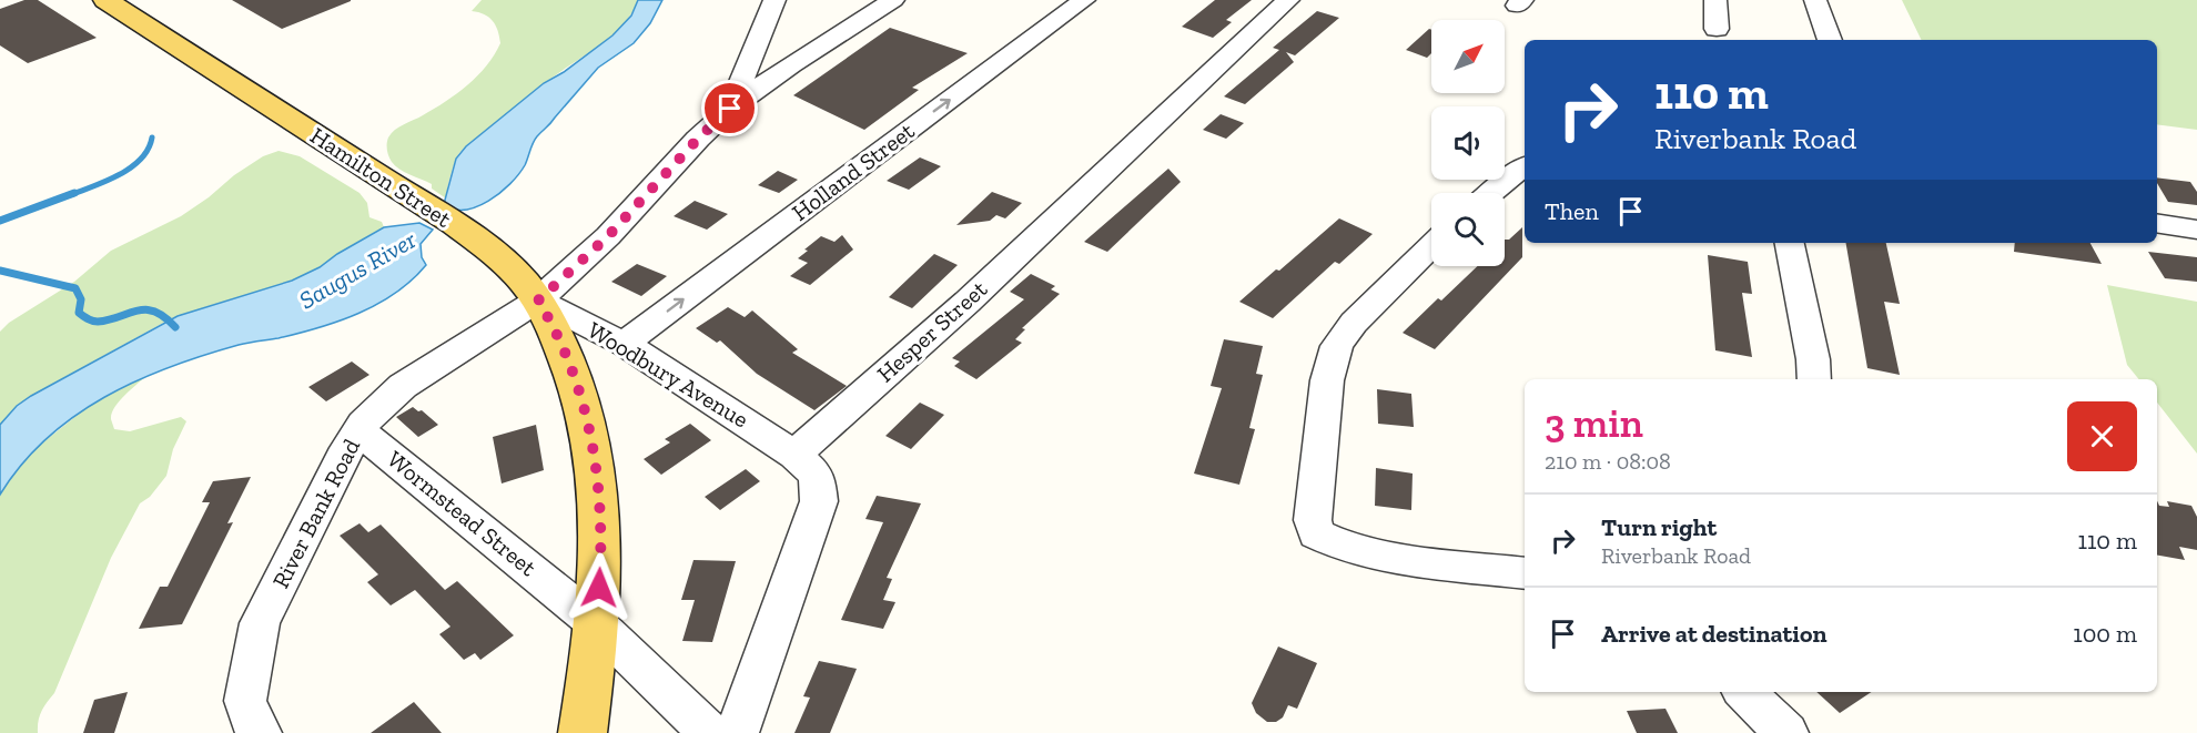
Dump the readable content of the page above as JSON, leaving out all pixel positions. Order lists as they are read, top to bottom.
{
  "streets": {
    "main road": ["Hamilton Street"],
    "street": [
      "Holland Street",
      "Hesper Street",
      "Woodbury Avenue",
      "River Bank Road",
      "Wormstead Street"
    ]
  },
  "crossings": [
    ["Holland Street", "Woodbury Avenue"],
    ["Hamilton Street", "Woodbury Avenue"],
    ["Hamilton Street", "River Bank Road"],
    ["Hamilton Street", "Wormstead Street"],
    ["Hesper Street", "Woodbury Avenue"],
    ["Woodbury Avenue", "River Bank Road"],
    ["River Bank Road", "Wormstead Street"]
  ],
  "one_way": ["Holland Street"],
  "water": ["Saugus River"],
  "north": "top right",
  "page": {
    "turn": ["110 m", "Riverbank Road"],
    "then": "Then",
    "heading": ["3 min", "210 m · 08:08"],
    "list": [
      {
        "name": "Turn right",
        "note": "Riverbank Road",
        "value": "110 m"
      },
      {
        "name": "Arrive at destination",
        "value": "100 m"
      }
    ]
  }
}
